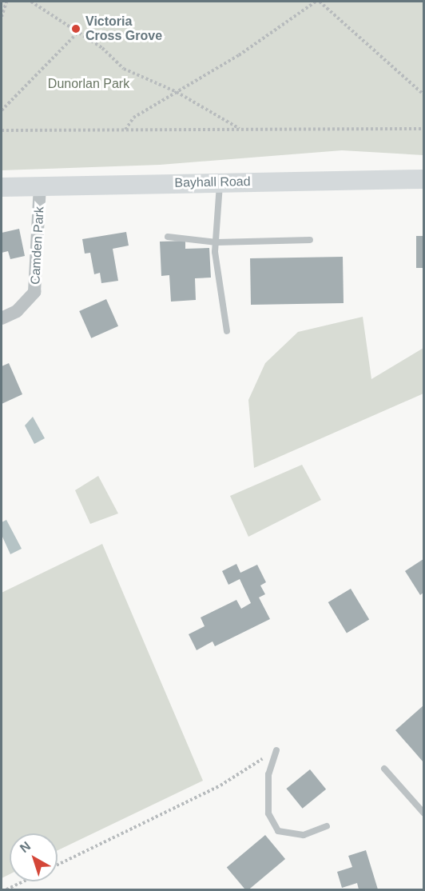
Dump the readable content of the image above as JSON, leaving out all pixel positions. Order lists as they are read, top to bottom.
{
  "streets": {
    "street": ["Bayhall Road", "Camden Park"]
  },
  "crossings": [
    ["Bayhall Road", "Camden Park"]
  ],
  "parks": ["Dunorlan Park"],
  "places": ["Victoria Cross Grove"],
  "north": "top left"
}
